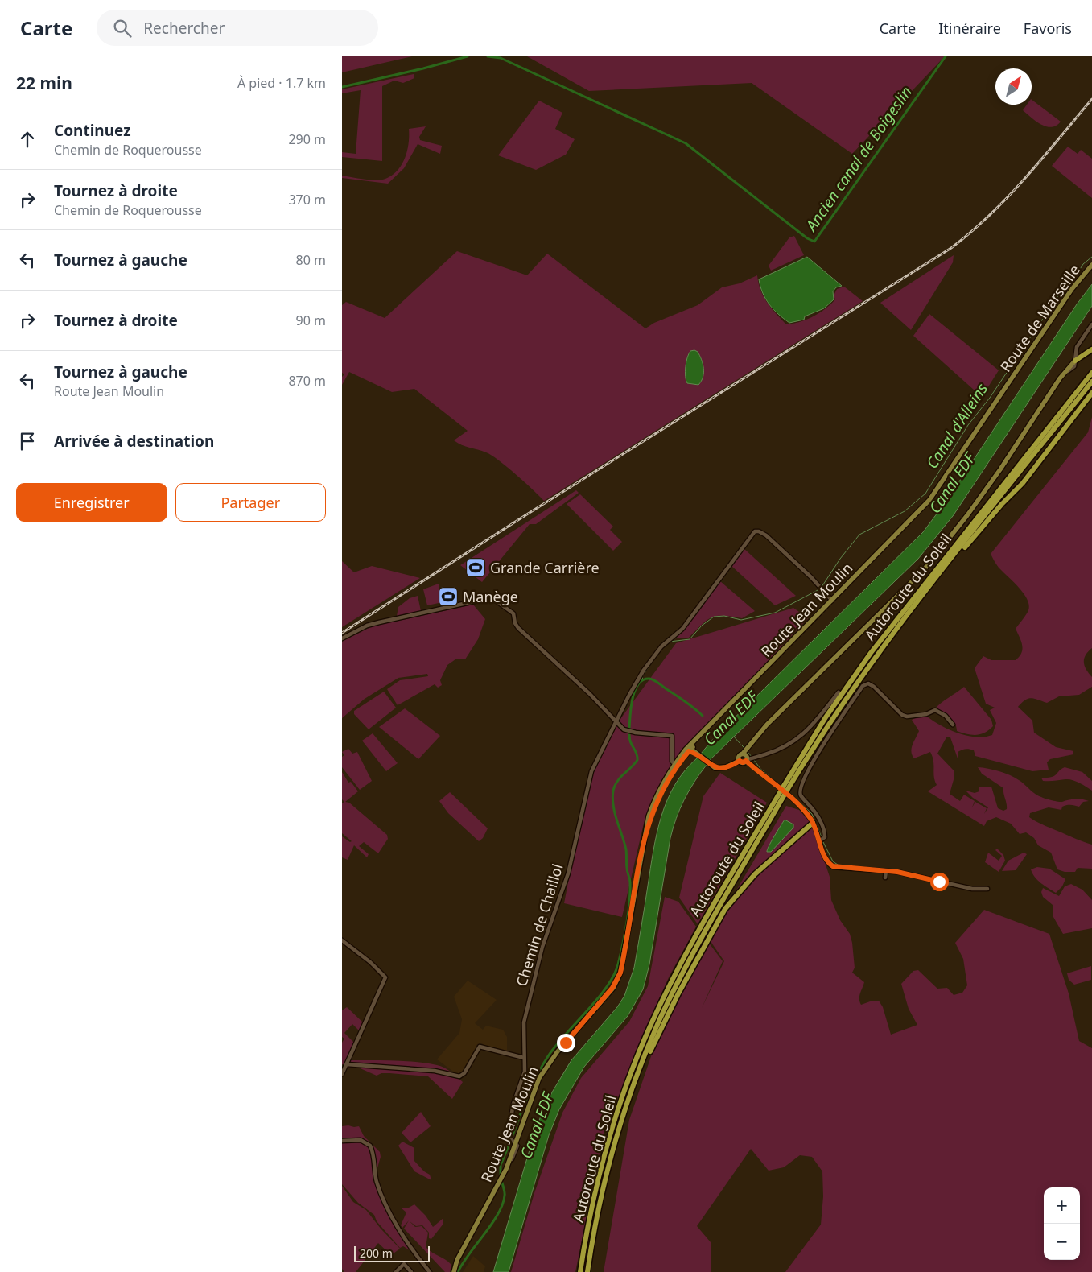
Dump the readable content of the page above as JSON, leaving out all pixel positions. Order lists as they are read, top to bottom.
{
  "streets": {
    "highway": ["Autoroute du Soleil"],
    "main road": ["Route de Marseille", "Route Jean Moulin"],
    "street": ["Chemin de Chaillol"]
  },
  "crossings": [
    ["Route de Marseille", "Route Jean Moulin"],
    ["Route Jean Moulin", "Chemin de Chaillol"]
  ],
  "water": ["Ancien canal de Boigeslin", "Canal d'Alleins", "Canal EDF"],
  "places": {
    "sports": ["Grande Carrière", "Manège"]
  },
  "scale_bar": "200 m",
  "north": "top right",
  "page": {
    "header": "Carte",
    "search": "Rechercher",
    "nav": ["Carte", "Itinéraire", "Favoris"],
    "heading": ["22 min", "À pied · 1.7 km"],
    "list": [
      ["Continuez", "Chemin de Roquerousse", "290 m"],
      ["Tournez à droite", "Chemin de Roquerousse", "370 m"],
      ["Tournez à gauche", "80 m"],
      ["Tournez à droite", "90 m"],
      ["Tournez à gauche", "Route Jean Moulin", "870 m"],
      "Arrivée à destination"
    ],
    "buttons": ["Enregistrer", "Partager"],
    "map_buttons": ["+", "−"],
    "scale": "200 m"
  }
}
